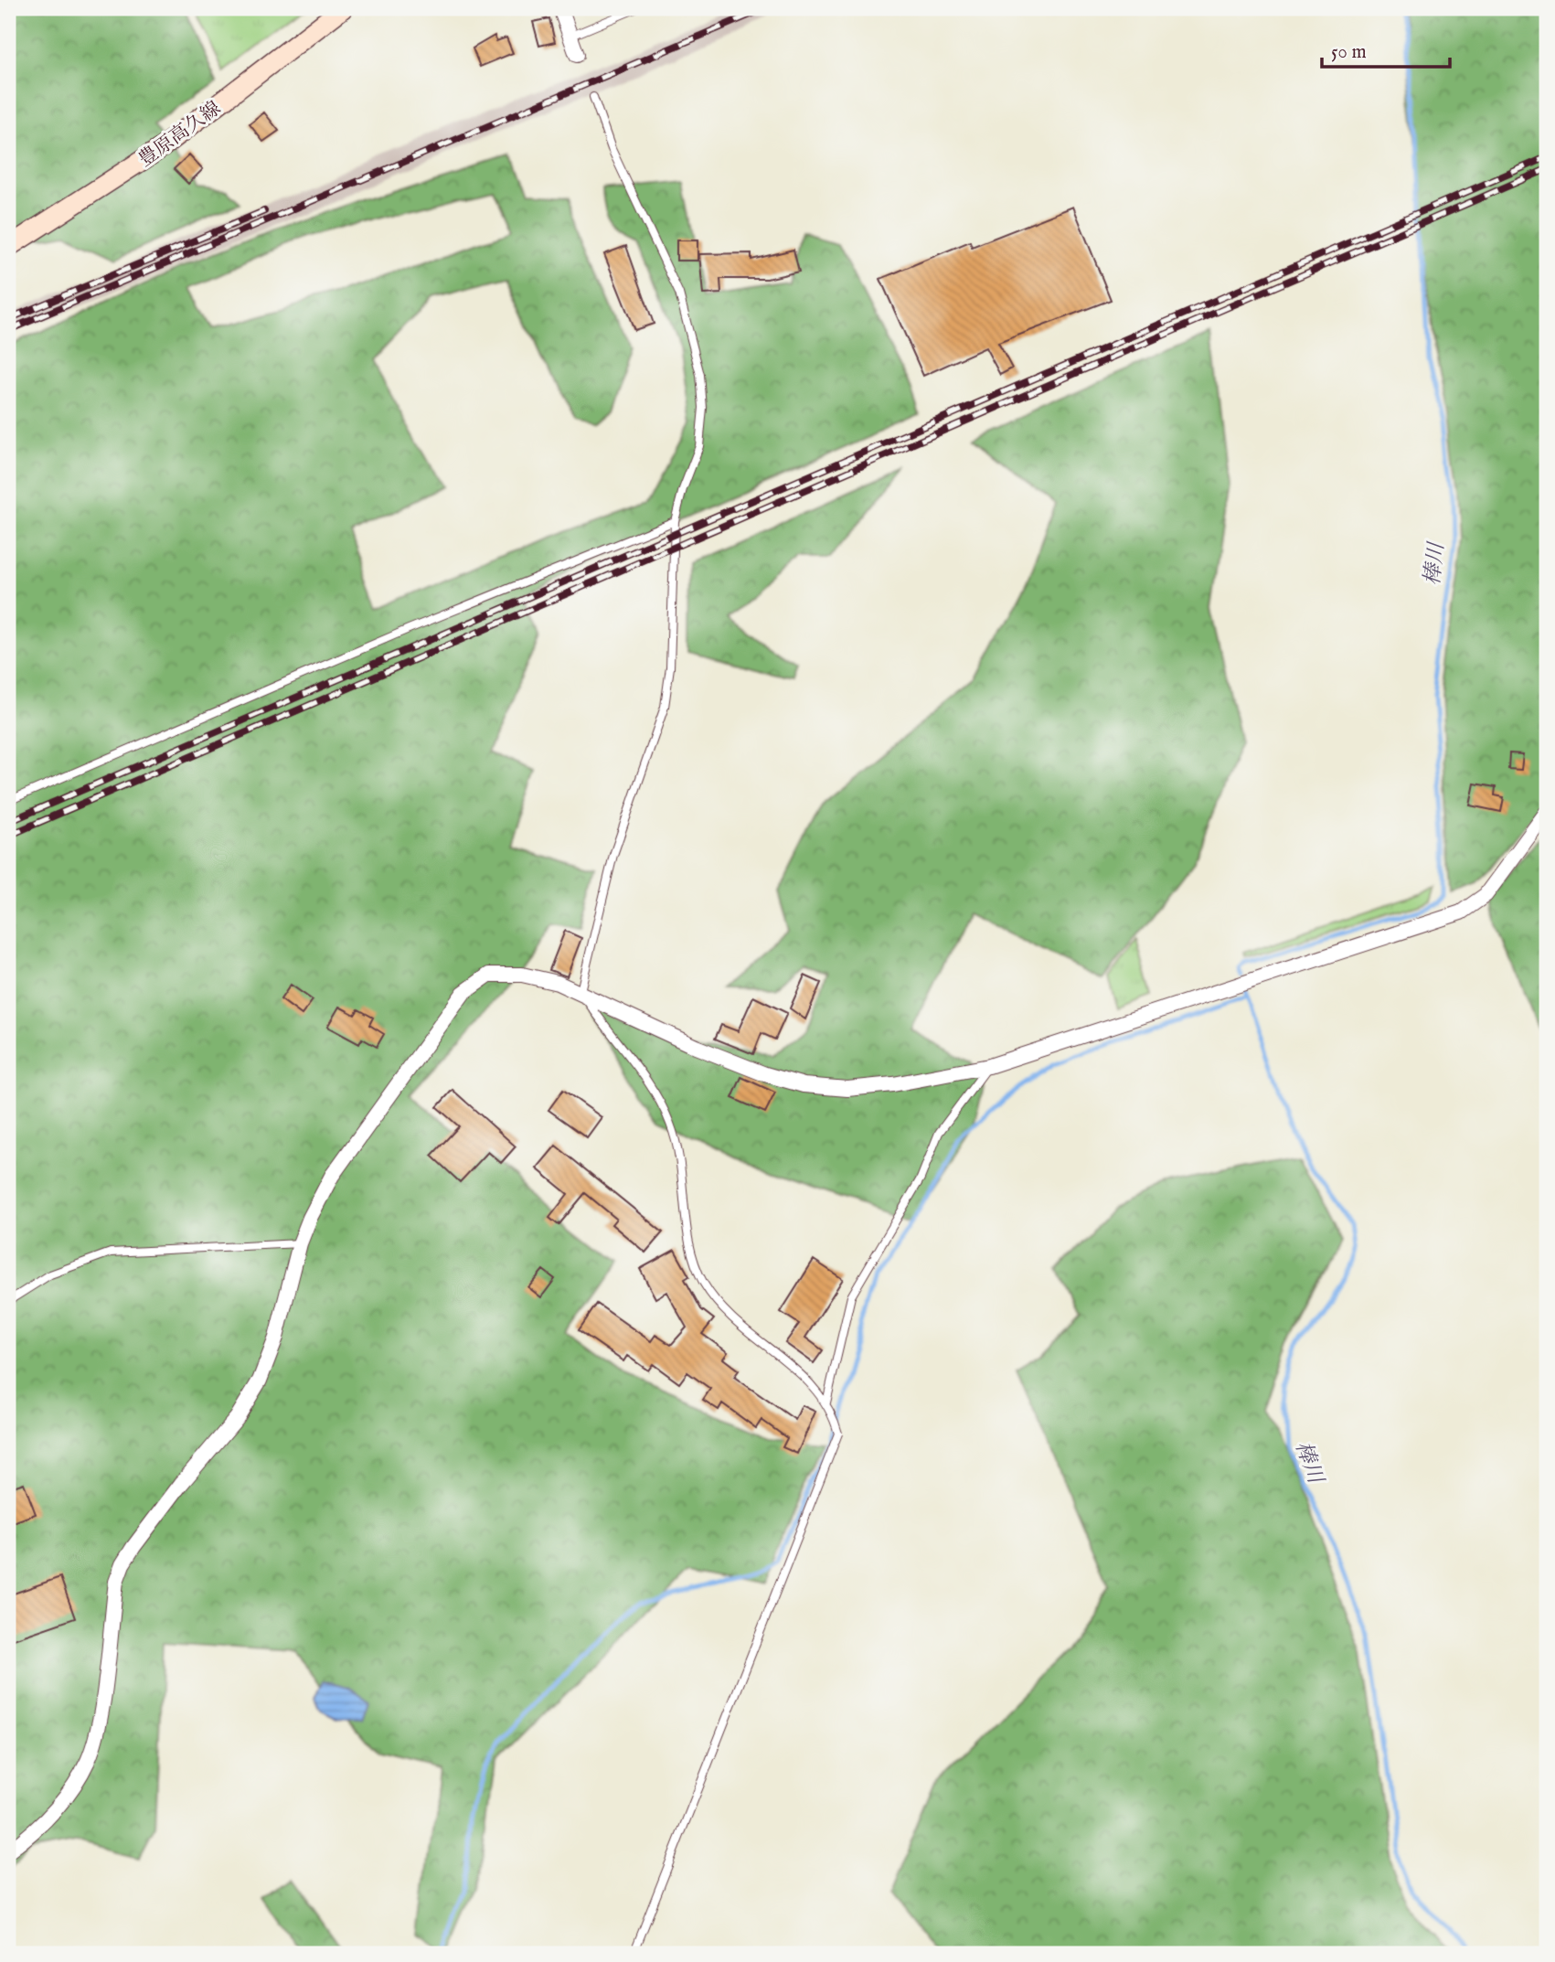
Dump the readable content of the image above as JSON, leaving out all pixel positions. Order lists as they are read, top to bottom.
{
  "streets": {
    "main road": ["豊原高久線"]
  },
  "water": ["棒川"],
  "scale_bar": "50 m"
}
